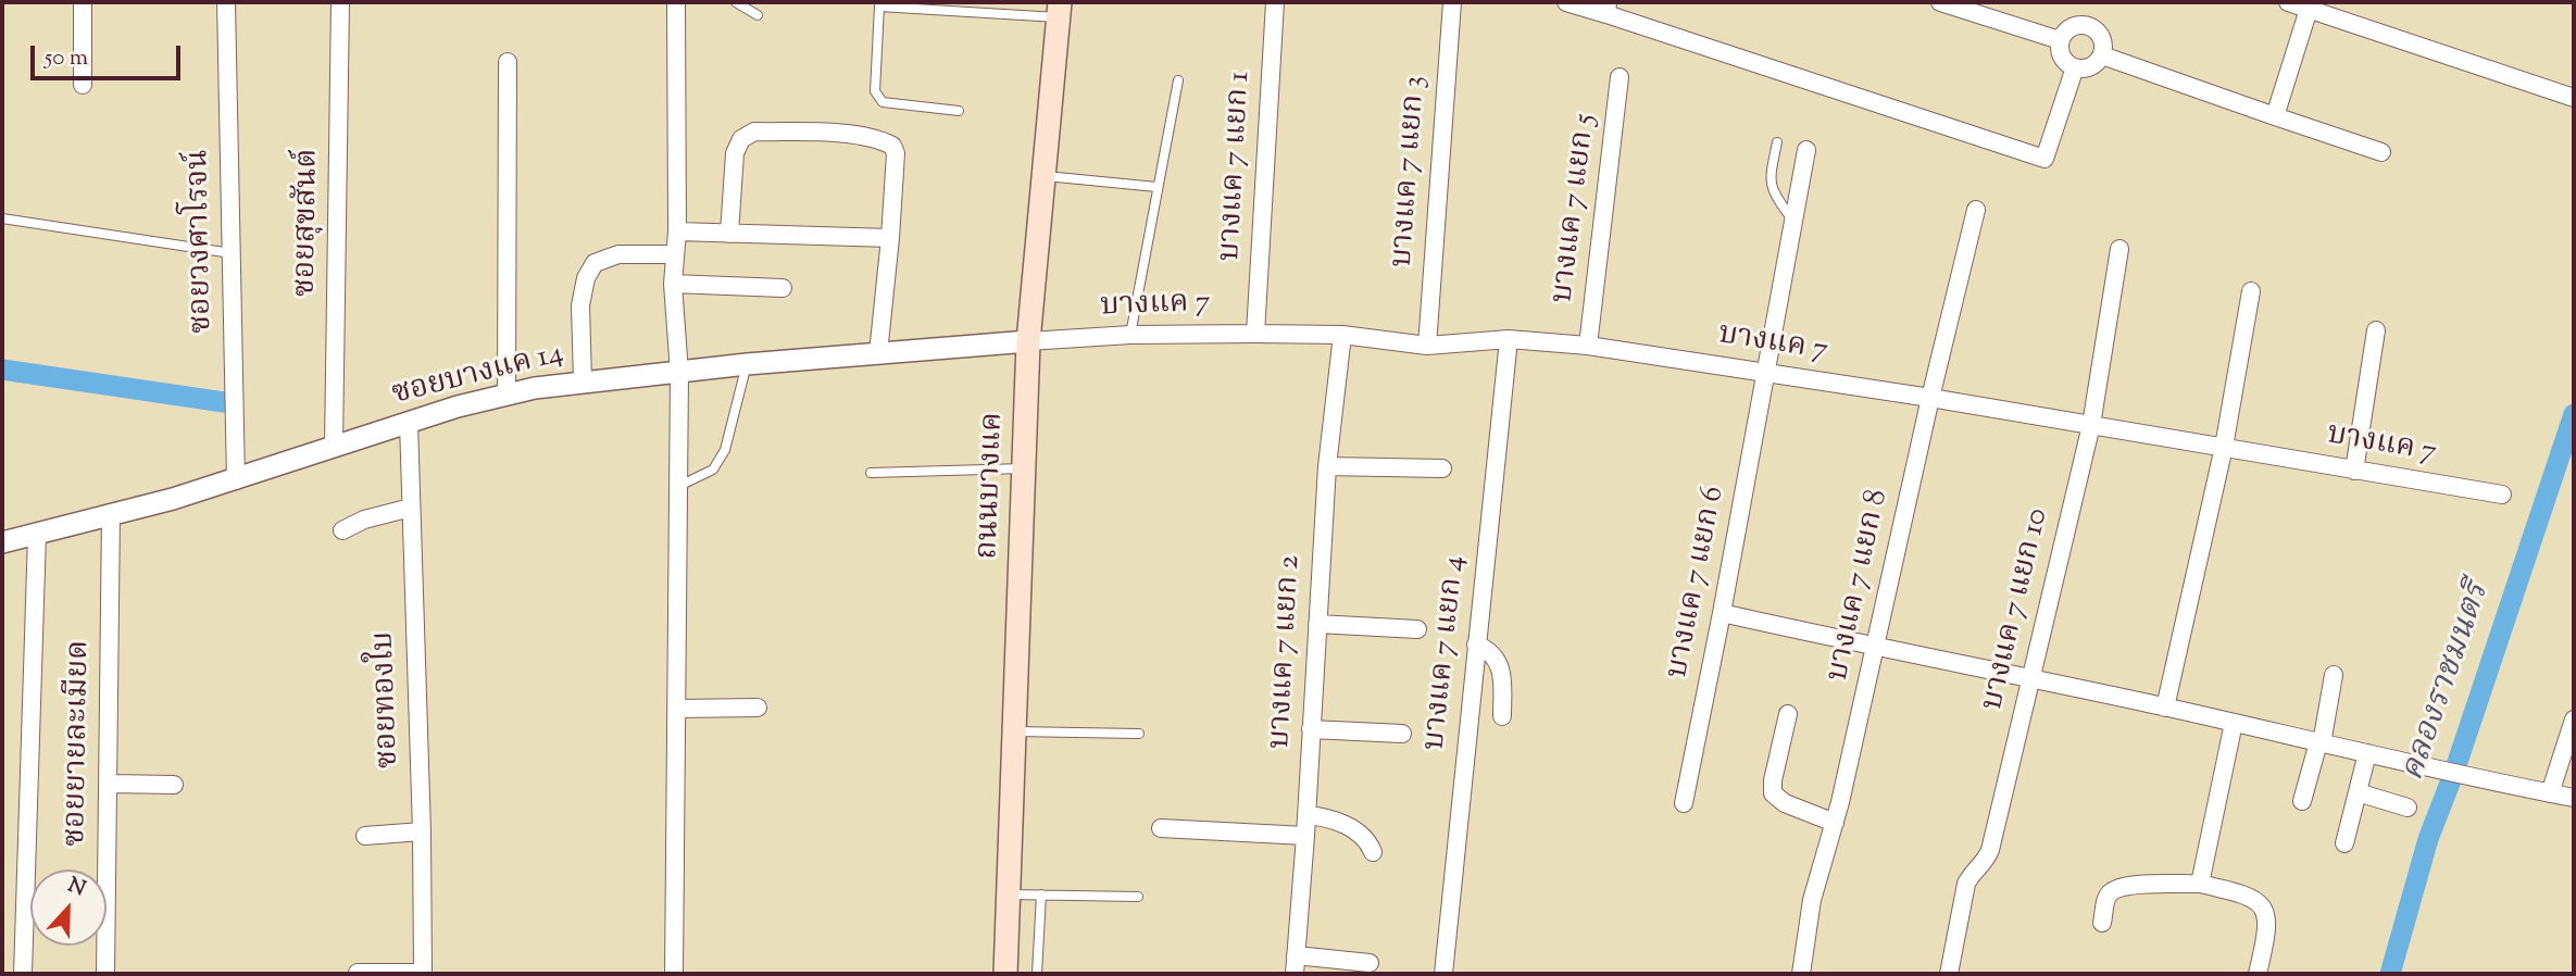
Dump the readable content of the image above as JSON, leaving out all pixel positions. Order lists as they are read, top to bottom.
{
  "streets": {
    "main road": ["ถนนบางแค"],
    "street": [
      "บางแค 7 แยก 1",
      "บางแค 7 แยก 3",
      "บางแค 7 แยก 5",
      "ซอยสุขสันต์",
      "ซอยวงศาโรจน์",
      "บางแค 7",
      "ซอยบางแค 14",
      "บางแค 7 แยก 6",
      "บางแค 7 แยก 8",
      "บางแค 7 แยก 10",
      "บางแค 7 แยก 2",
      "บางแค 7 แยก 4",
      "ซอยทองใบ",
      "ซอยยายละเมียด"
    ]
  },
  "crossings": [
    ["บางแค 7 แยก 1", "บางแค 7"],
    ["บางแค 7 แยก 3", "บางแค 7"],
    ["บางแค 7 แยก 5", "บางแค 7"],
    ["ซอยสุขสันต์", "ซอยบางแค 14"],
    ["ซอยวงศาโรจน์", "ซอยบางแค 14"],
    ["บางแค 7", "ซอยบางแค 14"],
    ["บางแค 7", "ถนนบางแค"],
    ["บางแค 7", "บางแค 7 แยก 6"],
    ["บางแค 7", "บางแค 7 แยก 8"],
    ["บางแค 7", "บางแค 7 แยก 10"],
    ["บางแค 7", "บางแค 7 แยก 2"],
    ["บางแค 7", "บางแค 7 แยก 4"],
    ["ซอยบางแค 14", "ถนนบางแค"],
    ["ซอยบางแค 14", "ซอยทองใบ"],
    ["ซอยบางแค 14", "ซอยยายละเมียด"]
  ],
  "water": ["คลองราชมนตรี"],
  "scale_bar": "50 m",
  "north": "top"
}
